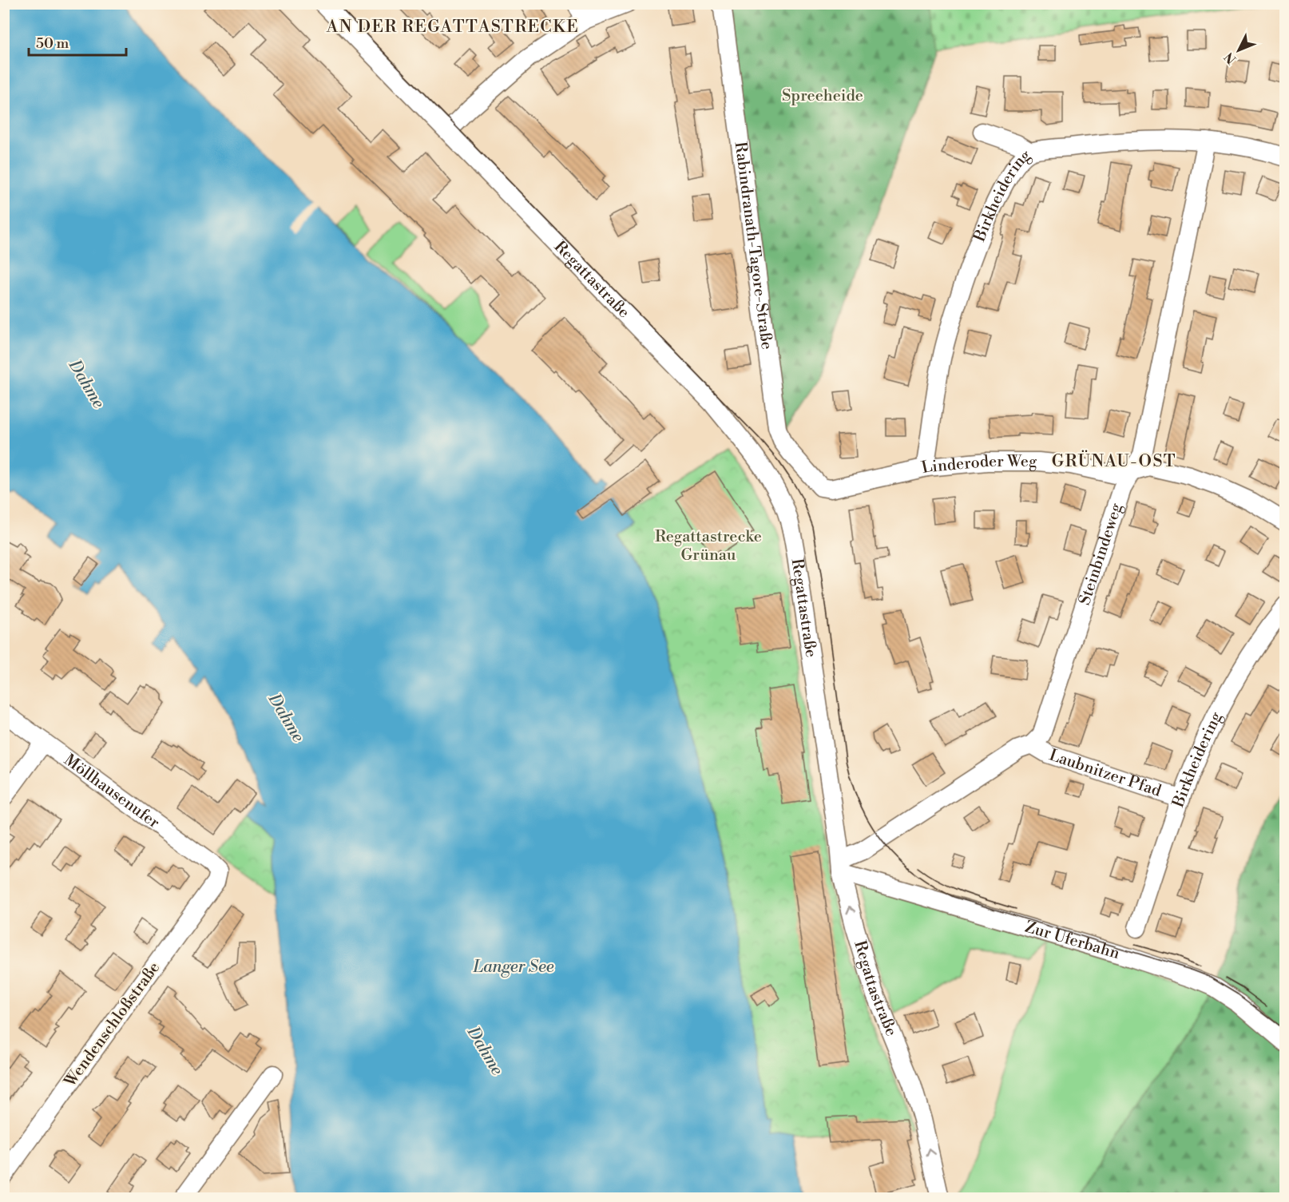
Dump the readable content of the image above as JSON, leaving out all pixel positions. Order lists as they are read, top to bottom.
{
  "streets": {
    "street": [
      "Birkheidering",
      "Rabindranath-Tagore-Straße",
      "Regattastraße",
      "Linderoder Weg",
      "Steinbindeweg",
      "Laubnitzer Pfad",
      "Möllhausenufer",
      "Zur Uferbahn",
      "Wendenschloßstraße"
    ]
  },
  "crossings": [
    ["Birkheidering", "Linderoder Weg"],
    ["Birkheidering", "Steinbindeweg"],
    ["Birkheidering", "Laubnitzer Pfad"],
    ["Rabindranath-Tagore-Straße", "Linderoder Weg"],
    ["Regattastraße", "Steinbindeweg"],
    ["Regattastraße", "Zur Uferbahn"],
    ["Linderoder Weg", "Steinbindeweg"],
    ["Steinbindeweg", "Laubnitzer Pfad"],
    ["Steinbindeweg", "Zur Uferbahn"],
    ["Möllhausenufer", "Wendenschloßstraße"]
  ],
  "districts": ["AN DER REGATTASTRECKE", "GRÜNAU-OST"],
  "water": ["Dahme", "Langer See"],
  "parks": ["Spreeheide", "Regattastrecke Grünau"],
  "scale_bar": "50 m",
  "north": "bottom left"
}
